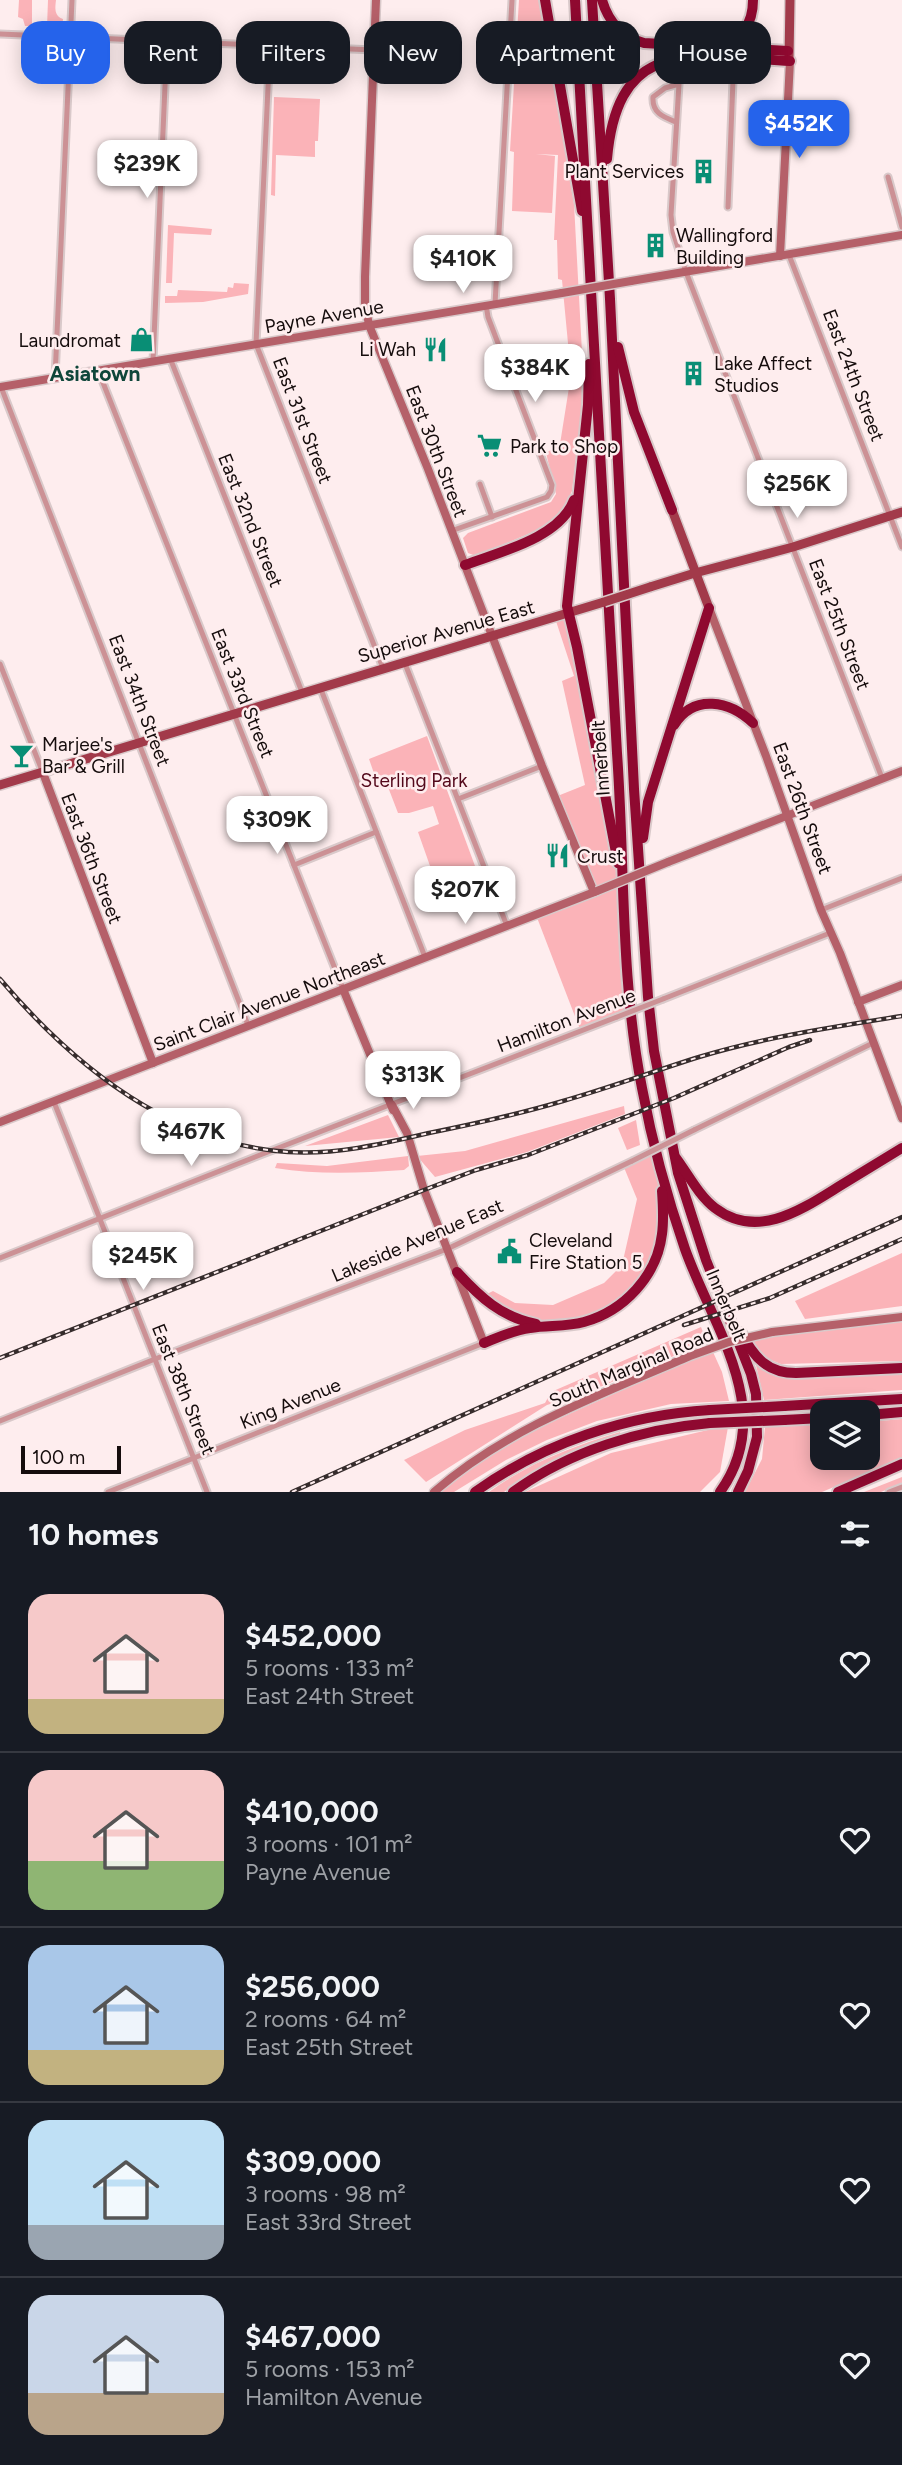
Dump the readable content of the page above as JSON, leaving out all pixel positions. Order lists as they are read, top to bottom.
{
  "streets": {
    "highway": ["Innerbelt"],
    "main road": ["East 24th Street", "Superior Avenue East", "East 26th Street"],
    "street": [
      "Payne Avenue",
      "East 31st Street",
      "East 30th Street",
      "East 32nd Street",
      "East 25th Street",
      "East 33rd Street",
      "East 34th Street",
      "East 36th Street",
      "Saint Clair Avenue Northeast",
      "Hamilton Avenue",
      "Lakeside Avenue East",
      "South Marginal Road",
      "East 38th Street",
      "King Avenue"
    ]
  },
  "crossings": [
    ["Payne Avenue", "East 24th Street"],
    ["Payne Avenue", "East 31st Street"],
    ["Payne Avenue", "East 30th Street"],
    ["Payne Avenue", "East 32nd Street"],
    ["Payne Avenue", "East 25th Street"],
    ["Payne Avenue", "East 33rd Street"],
    ["Payne Avenue", "East 34th Street"],
    ["East 24th Street", "Superior Avenue East"],
    ["East 31st Street", "Superior Avenue East"],
    ["East 30th Street", "Superior Avenue East"],
    ["East 30th Street", "Saint Clair Avenue Northeast"],
    ["East 32nd Street", "Superior Avenue East"],
    ["East 25th Street", "Superior Avenue East"],
    ["East 25th Street", "Saint Clair Avenue Northeast"],
    ["Superior Avenue East", "East 33rd Street"],
    ["Superior Avenue East", "East 34th Street"],
    ["Superior Avenue East", "East 26th Street"],
    ["Superior Avenue East", "East 36th Street"],
    ["East 33rd Street", "Saint Clair Avenue Northeast"],
    ["East 33rd Street", "Hamilton Avenue"],
    ["East 33rd Street", "Lakeside Avenue East"],
    ["East 33rd Street", "King Avenue"],
    ["East 34th Street", "Saint Clair Avenue Northeast"],
    ["East 26th Street", "Saint Clair Avenue Northeast"],
    ["East 26th Street", "Hamilton Avenue"],
    ["East 26th Street", "Lakeside Avenue East"],
    ["East 36th Street", "Saint Clair Avenue Northeast"],
    ["Saint Clair Avenue Northeast", "East 38th Street"],
    ["Hamilton Avenue", "East 38th Street"],
    ["Lakeside Avenue East", "East 38th Street"],
    ["East 38th Street", "King Avenue"]
  ],
  "districts": ["Asiatown"],
  "parks": ["Sterling Park"],
  "places": {
    "building": ["Plant Services", "Wallingford Building", "Lake Affect Studios"],
    "shop": ["Laundromat"],
    "restaurant": ["Li Wah", "Crust"],
    "supermarket": ["Park to Shop"],
    "bar": ["Marjee's Bar & Grill"],
    "public building": ["Cleveland Fire Station 5"]
  },
  "scale_bar": "100 m",
  "page": {
    "chip": [
      "Buy",
      "Rent",
      "Filters",
      "New",
      "Apartment",
      "House"
    ],
    "price": [
      "$452K",
      "$239K",
      "$410K",
      "$384K",
      "$256K",
      "$309K",
      "$207K",
      "$313K",
      "$467K",
      "$245K"
    ],
    "scale": "100 m",
    "heading": "10 homes",
    "list": [
      {
        "name": "$452,000",
        "note": "5 rooms · 133 m² · East 24th Street"
      },
      {
        "name": "$410,000",
        "note": "3 rooms · 101 m² · Payne Avenue"
      },
      {
        "name": "$256,000",
        "note": "2 rooms · 64 m² · East 25th Street"
      },
      {
        "name": "$309,000",
        "note": "3 rooms · 98 m² · East 33rd Street"
      },
      {
        "name": "$467,000",
        "note": "5 rooms · 153 m² · Hamilton Avenue"
      }
    ]
  }
}
